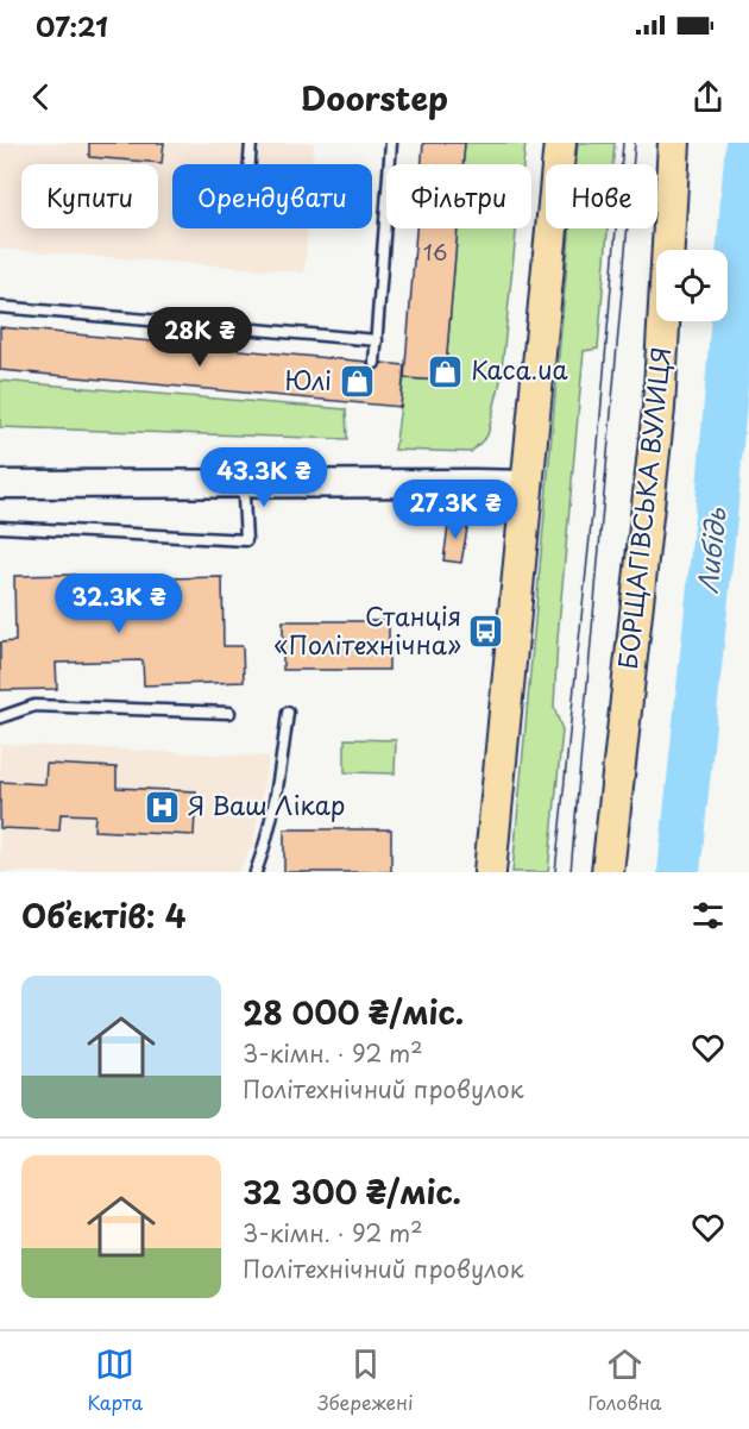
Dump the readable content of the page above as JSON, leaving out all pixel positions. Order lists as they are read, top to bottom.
{
  "streets": {
    "main road": ["БОРЩАГІВСЬКА ВУЛИЦЯ"]
  },
  "water": ["Либідь"],
  "places": {
    "shop": ["Каса.ua", "Юлі"],
    "bus stop": ["Станція «Політехнічна»"],
    "hospital": ["Я Ваш Лікар"]
  },
  "house_numbers": ["16"],
  "page": {
    "status": "07:21",
    "header": "Doorstep",
    "chip": [
      "Купити",
      "Орендувати",
      "Фільтри",
      "Нове"
    ],
    "price": [
      "28K ₴",
      "43.3K ₴",
      "27.3K ₴",
      "32.3K ₴"
    ],
    "heading": "Об’єктів: 4",
    "list": [
      {
        "name": "28 000 ₴/міс.",
        "note": "3-кімн. · 92 m² · Політехнічний провулок"
      },
      {
        "name": "32 300 ₴/міс.",
        "note": "3-кімн. · 92 m² · Політехнічний провулок"
      }
    ],
    "tabs": ["Карта", "Збережені", "Головна"]
  }
}
